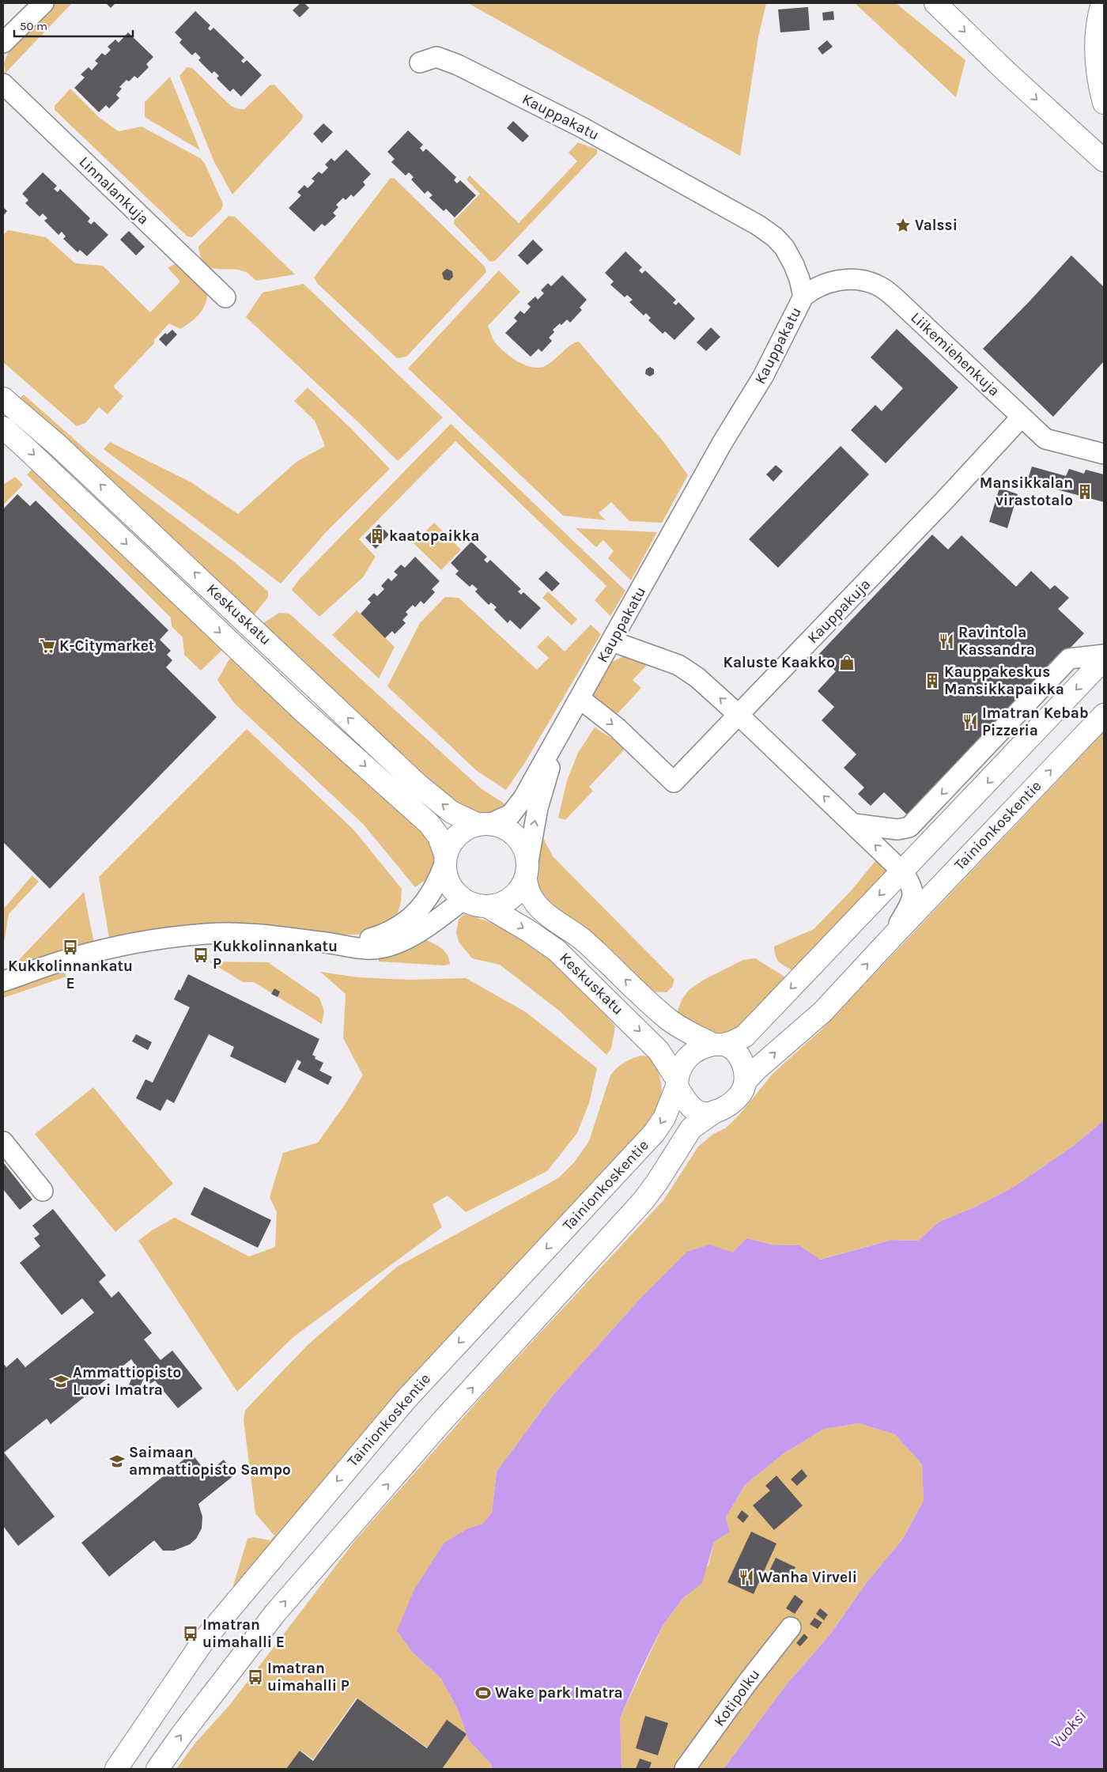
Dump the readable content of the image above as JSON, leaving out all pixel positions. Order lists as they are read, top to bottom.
{
  "streets": {
    "main road": ["Keskuskatu", "Tainionkoskentie"],
    "street": [
      "Kauppakatu",
      "Linnalankuja",
      "Liikemiehenkuja",
      "Kauppakuja",
      "Kotipolku"
    ]
  },
  "crossings": [
    ["Kauppakatu", "Liikemiehenkuja"],
    ["Kauppakatu", "Kauppakuja"],
    ["Kauppakatu", "Keskuskatu"],
    ["Kauppakatu", "Tainionkoskentie"],
    ["Liikemiehenkuja", "Kauppakuja"],
    ["Kauppakuja", "Tainionkoskentie"],
    ["Keskuskatu", "Tainionkoskentie"]
  ],
  "water": ["Vuoksi"],
  "places": {
    "place": ["Valssi"],
    "building": ["Mansikkalan virastotalo", "kaatopaikka", "Kauppakeskus Mansikkapaikka"],
    "restaurant": ["Ravintola Kassandra", "Imatran Kebab Pizzeria", "Wanha Virveli"],
    "supermarket": ["K-Citymarket"],
    "shop": ["Kaluste Kaakko"],
    "bus stop": [
      "Kukkolinnankatu E",
      "Kukkolinnankatu P",
      "Imatran uimahalli E",
      "Imatran uimahalli P"
    ],
    "school or university": ["Ammattiopisto Luovi Imatra", "Saimaan ammattiopisto Sampo"],
    "sports": ["Wake park Imatra"]
  },
  "scale_bar": "50 m"
}
